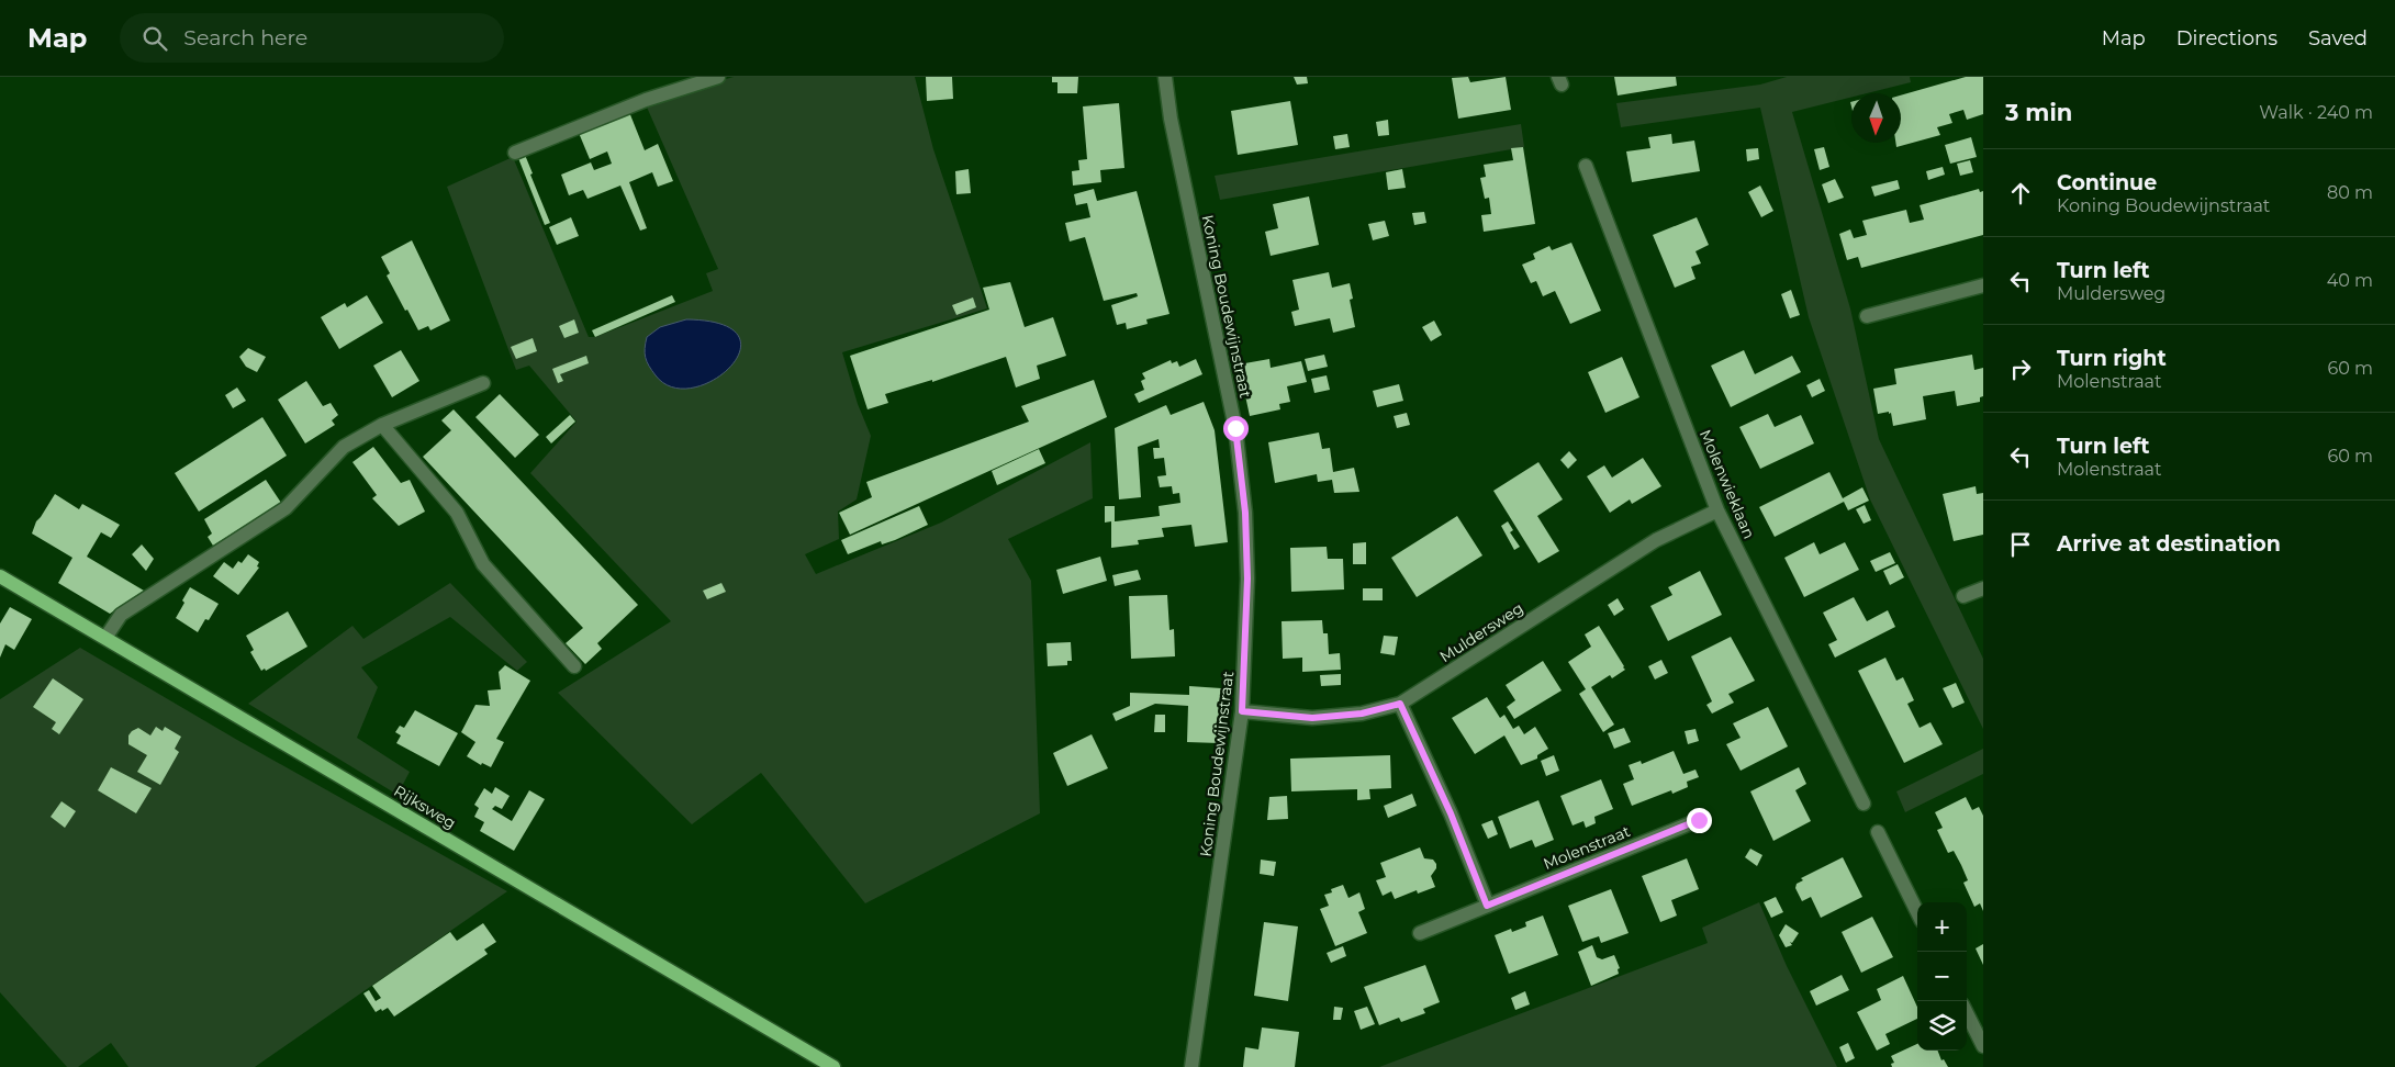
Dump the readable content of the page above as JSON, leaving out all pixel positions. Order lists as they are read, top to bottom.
{
  "streets": {
    "main road": ["Rijksweg"],
    "street": [
      "Koning Boudewijnstraat",
      "Molenwieklaan",
      "Muldersweg",
      "Molenstraat"
    ]
  },
  "crossings": [
    ["Koning Boudewijnstraat", "Muldersweg"],
    ["Molenwieklaan", "Muldersweg"]
  ],
  "north": "bottom",
  "page": {
    "header": "Map",
    "search": "Search here",
    "nav": ["Map", "Directions", "Saved"],
    "heading": ["3 min", "Walk · 240 m"],
    "list": [
      ["Continue", "Koning Boudewijnstraat", "80 m"],
      ["Turn left", "Muldersweg", "40 m"],
      ["Turn right", "Molenstraat", "60 m"],
      ["Turn left", "Molenstraat", "60 m"],
      "Arrive at destination"
    ],
    "map_buttons": ["+", "−"]
  }
}
